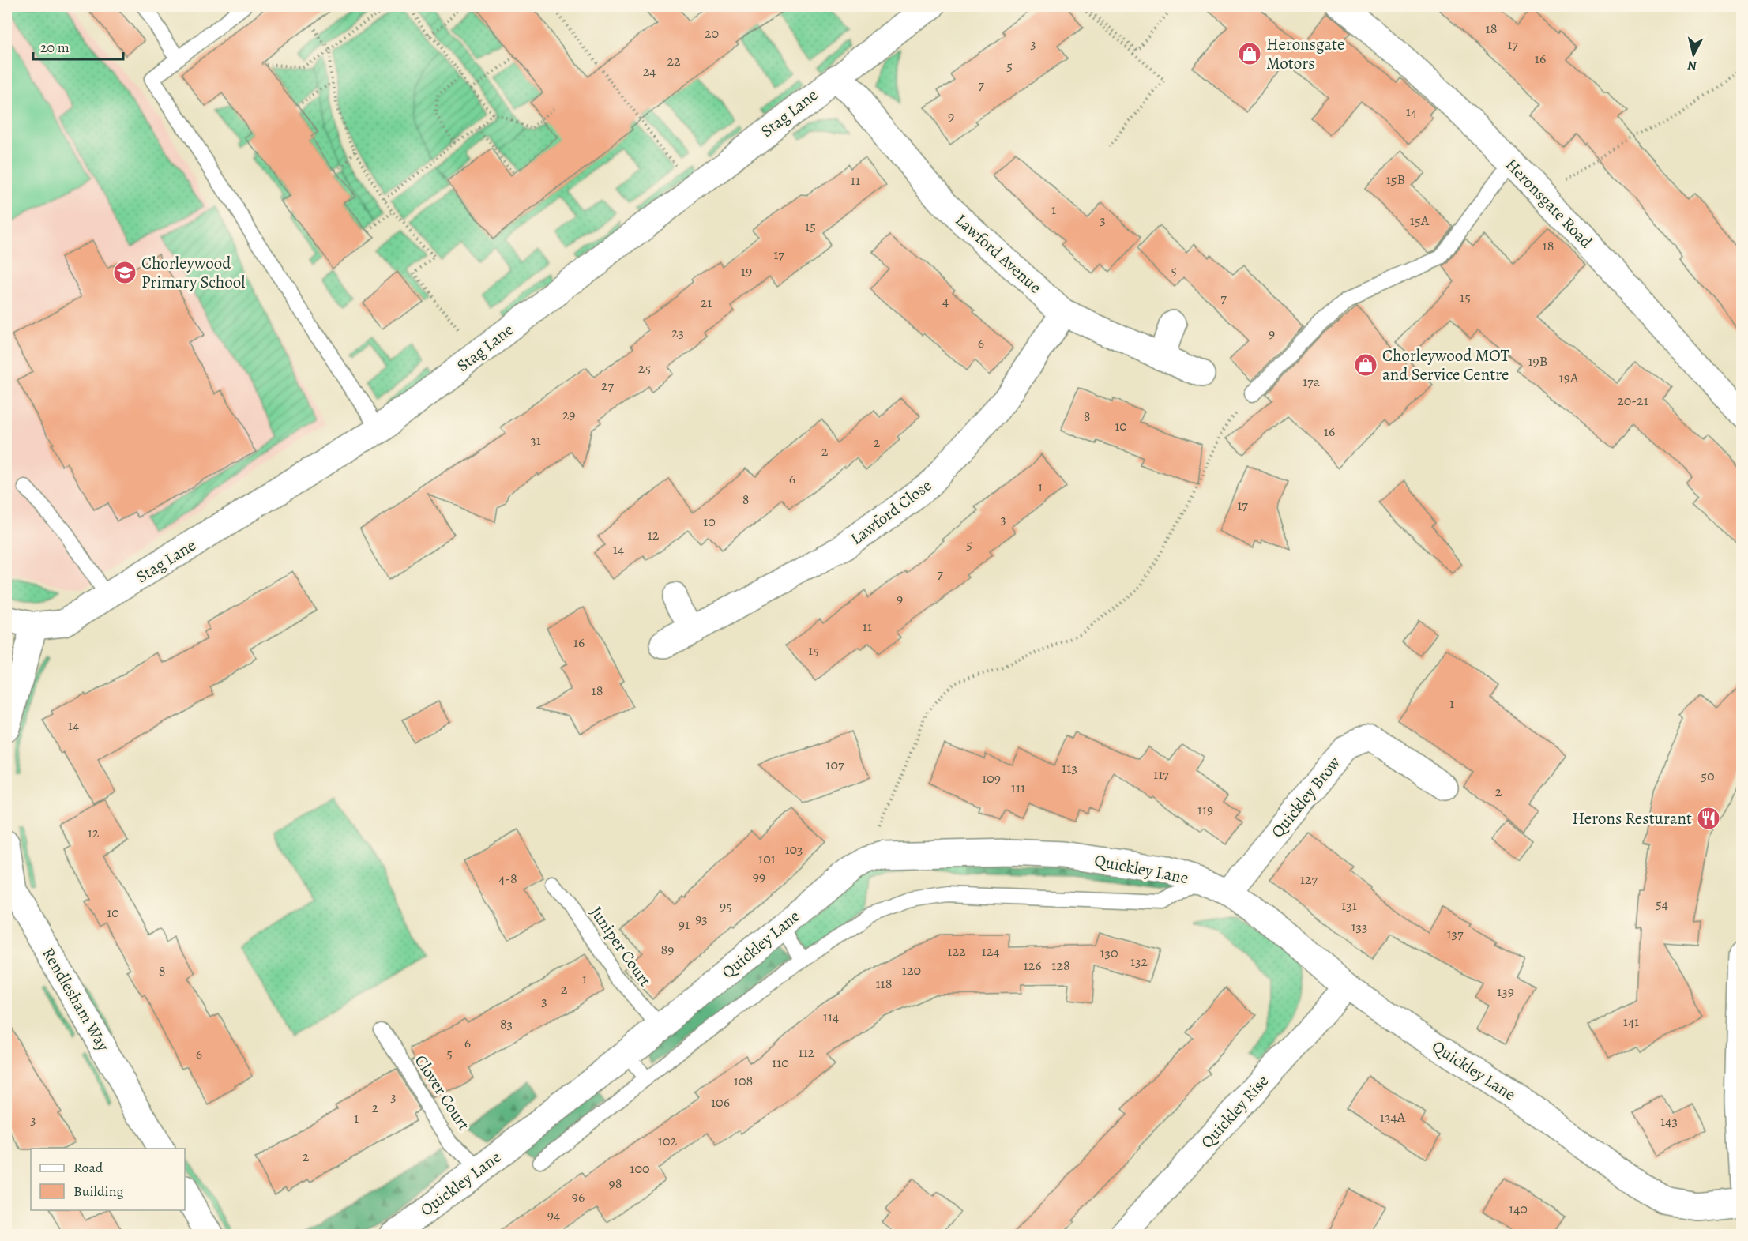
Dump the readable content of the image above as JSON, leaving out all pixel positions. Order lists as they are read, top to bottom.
{
  "streets": {
    "street": [
      "Stag Lane",
      "Heronsgate Road",
      "Lawford Avenue",
      "Lawford Close",
      "Quickley Brow",
      "Quickley Lane",
      "Rendlesham Way",
      "Quickley Rise"
    ],
    "lane": ["Juniper Court", "Clover Court"]
  },
  "crossings": [
    ["Stag Lane", "Lawford Avenue"],
    ["Lawford Avenue", "Lawford Close"],
    ["Quickley Brow", "Quickley Lane"],
    ["Quickley Lane", "Juniper Court"],
    ["Quickley Lane", "Clover Court"],
    ["Quickley Lane", "Quickley Rise"]
  ],
  "places": {
    "shop": ["Heronsgate Motors", "Chorleywood MOT and Service Centre"],
    "school or university": ["Chorleywood Primary School"],
    "restaurant": ["Herons Resturant"]
  },
  "house_numbers": [
    "18",
    "20",
    "3",
    "17",
    "16",
    "22",
    "5",
    "24",
    "7",
    "14",
    "9",
    "15B",
    "11",
    "1",
    "3",
    "15A",
    "15",
    "18",
    "17",
    "5",
    "19",
    "15",
    "7",
    "4",
    "21",
    "23",
    "9",
    "6",
    "19B",
    "25",
    "19A",
    "17a",
    "27",
    "20-21",
    "29",
    "8",
    "10",
    "16",
    "31",
    "2",
    "2",
    "6",
    "1",
    "8",
    "17",
    "3",
    "10",
    "12",
    "5",
    "14",
    "7",
    "9",
    "11",
    "16",
    "15",
    "18",
    "1",
    "14",
    "107",
    "113",
    "117",
    "50",
    "109",
    "111",
    "2",
    "119",
    "12",
    "103",
    "101",
    "99",
    "4-8",
    "127",
    "54",
    "131",
    "95",
    "10",
    "93",
    "91",
    "133",
    "137",
    "89",
    "122",
    "124",
    "130",
    "132",
    "126",
    "128",
    "120",
    "8",
    "1",
    "118",
    "2",
    "139",
    "3",
    "114",
    "141",
    "83",
    "6",
    "112",
    "5",
    "6",
    "110",
    "108",
    "3",
    "106",
    "2",
    "134A",
    "1",
    "3",
    "143",
    "102",
    "2",
    "100",
    "98",
    "96",
    "140",
    "94"
  ],
  "legend": ["Road", "Building"],
  "scale_bar": "20 m",
  "north": "bottom"
}
